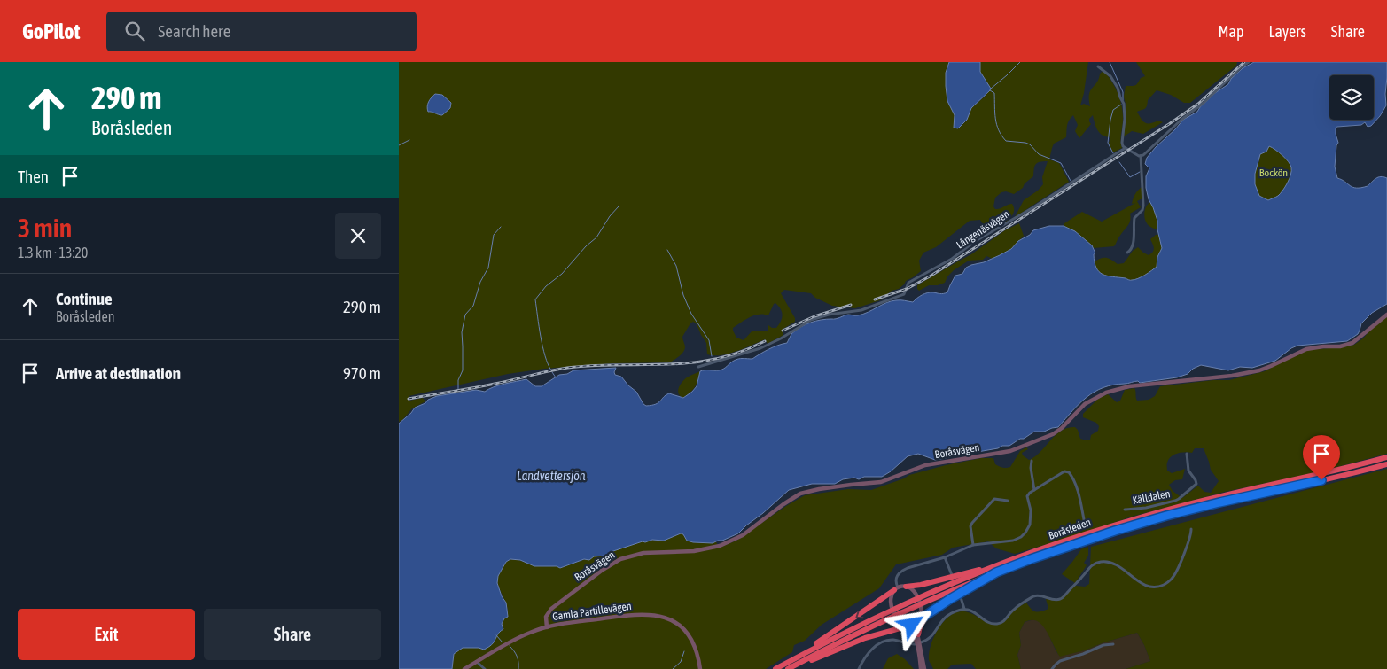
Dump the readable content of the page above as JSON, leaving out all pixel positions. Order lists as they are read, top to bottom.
{
  "streets": {
    "highway": ["Boråsleden"],
    "street": [
      "Långenäsvägen",
      "Boråsvägen",
      "Källdalen",
      "Gamla Partillevägen"
    ]
  },
  "crossings": [
    ["Boråsvägen", "Gamla Partillevägen"]
  ],
  "water": ["Landvettersjön"],
  "parks": ["Bockön"],
  "page": {
    "header": "GoPilot",
    "search": "Search here",
    "nav": ["Map", "Layers", "Share"],
    "turn": ["290 m", "Boråsleden"],
    "then": "Then",
    "heading": ["3 min", "1.3 km · 13:20"],
    "list": [
      {
        "name": "Continue",
        "note": "Boråsleden",
        "value": "290 m"
      },
      {
        "name": "Arrive at destination",
        "value": "970 m"
      }
    ],
    "buttons": ["Exit", "Share"]
  }
}
